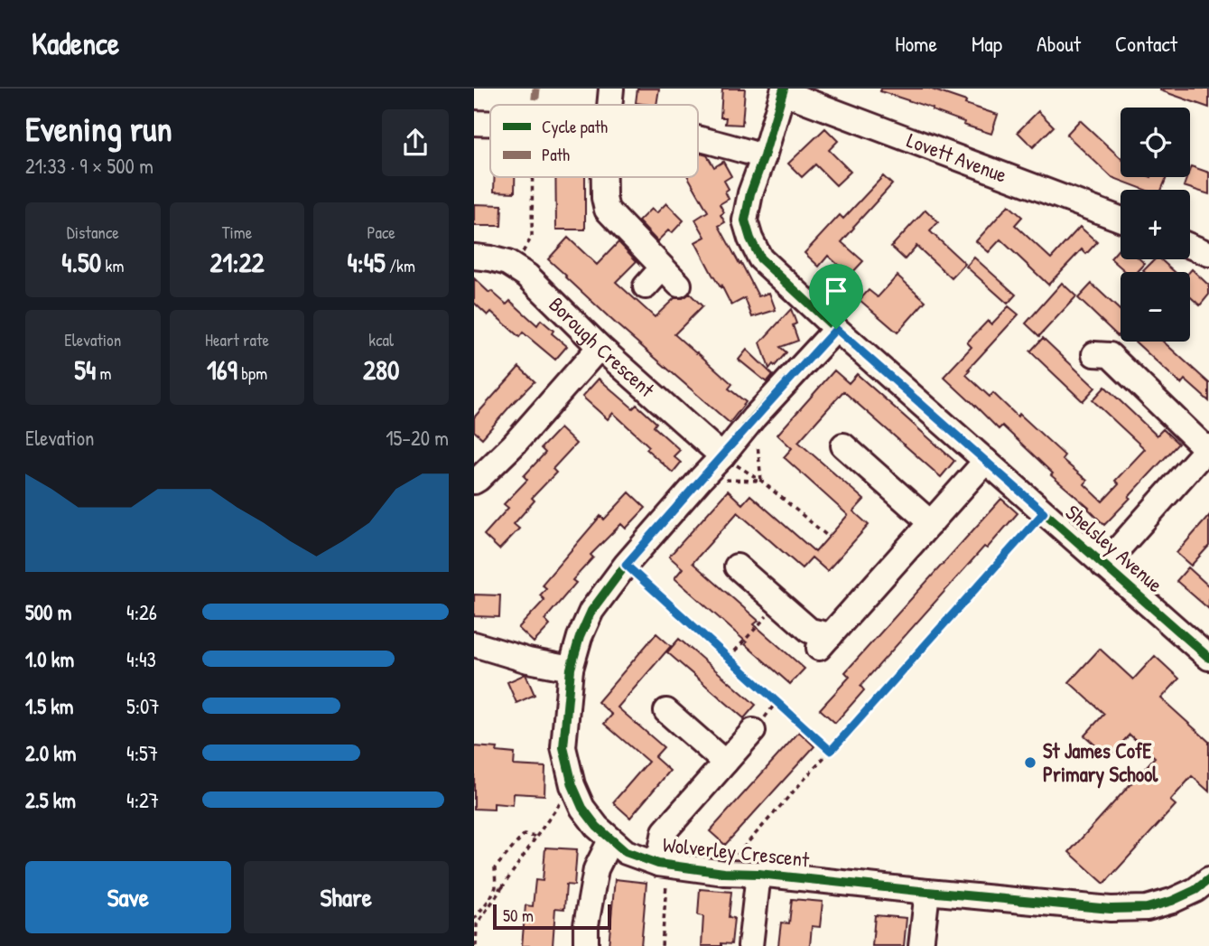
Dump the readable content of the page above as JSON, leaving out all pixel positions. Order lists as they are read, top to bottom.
{
  "streets": {
    "street": [
      "Lovett Avenue",
      "Borough Crescent",
      "Shelsley Avenue",
      "Wolverley Crescent"
    ]
  },
  "crossings": [
    ["Lovett Avenue", "Shelsley Avenue"],
    ["Borough Crescent", "Wolverley Crescent"],
    ["Shelsley Avenue", "Wolverley Crescent"]
  ],
  "places": ["St James CofE Primary School"],
  "legend": ["Cycle path", "Path"],
  "scale_bar": "50 m",
  "page": {
    "header": "Kadence",
    "nav": [
      "Home",
      "Map",
      "About",
      "Contact"
    ],
    "heading": ["Evening run", "21:33 · 9 × 500 m"],
    "map_buttons": ["+", "−"],
    "stats": [
      ["Distance", "4.50 km"],
      ["Time", "21:22"],
      ["Pace", "4:45 /km"],
      ["Elevation", "54 m"],
      ["Heart rate", "169 bpm"],
      ["kcal", "280"]
    ],
    "chart": ["Elevation", "15–20 m"],
    "list": [
      {
        "name": "500 m",
        "note": "4:26"
      },
      {
        "name": "1.0 km",
        "note": "4:43"
      },
      {
        "name": "1.5 km",
        "note": "5:07"
      },
      {
        "name": "2.0 km",
        "note": "4:57"
      },
      {
        "name": "2.5 km",
        "note": "4:27"
      }
    ],
    "buttons": ["Save", "Share"],
    "scale": "50 m"
  }
}
